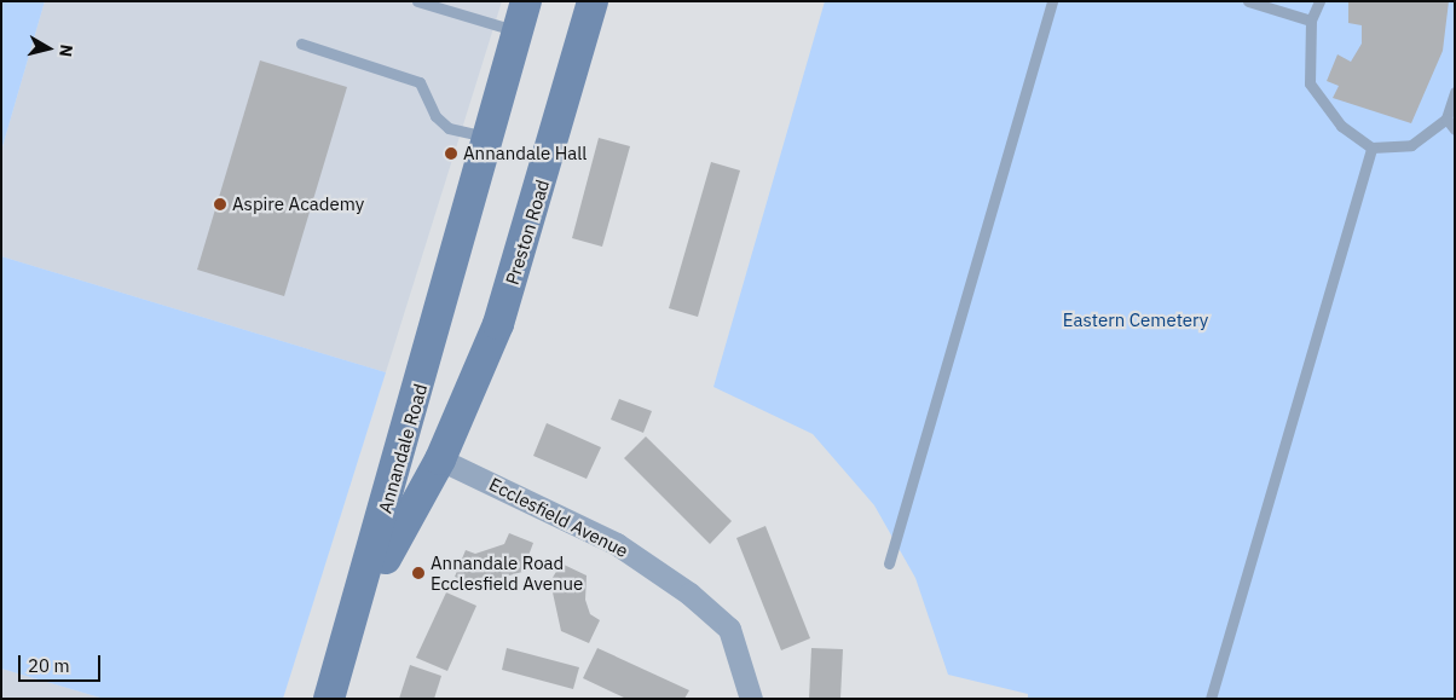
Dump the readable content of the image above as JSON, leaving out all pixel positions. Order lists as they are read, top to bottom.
{
  "streets": {
    "street": ["Preston Road", "Annandale Road", "Ecclesfield Avenue"]
  },
  "crossings": [
    ["Preston Road", "Annandale Road"],
    ["Annandale Road", "Ecclesfield Avenue"]
  ],
  "parks": ["Eastern Cemetery"],
  "places": ["Annandale Hall", "Aspire Academy", "Annandale Road Ecclesfield Avenue"],
  "scale_bar": "20 m",
  "north": "right"
}
